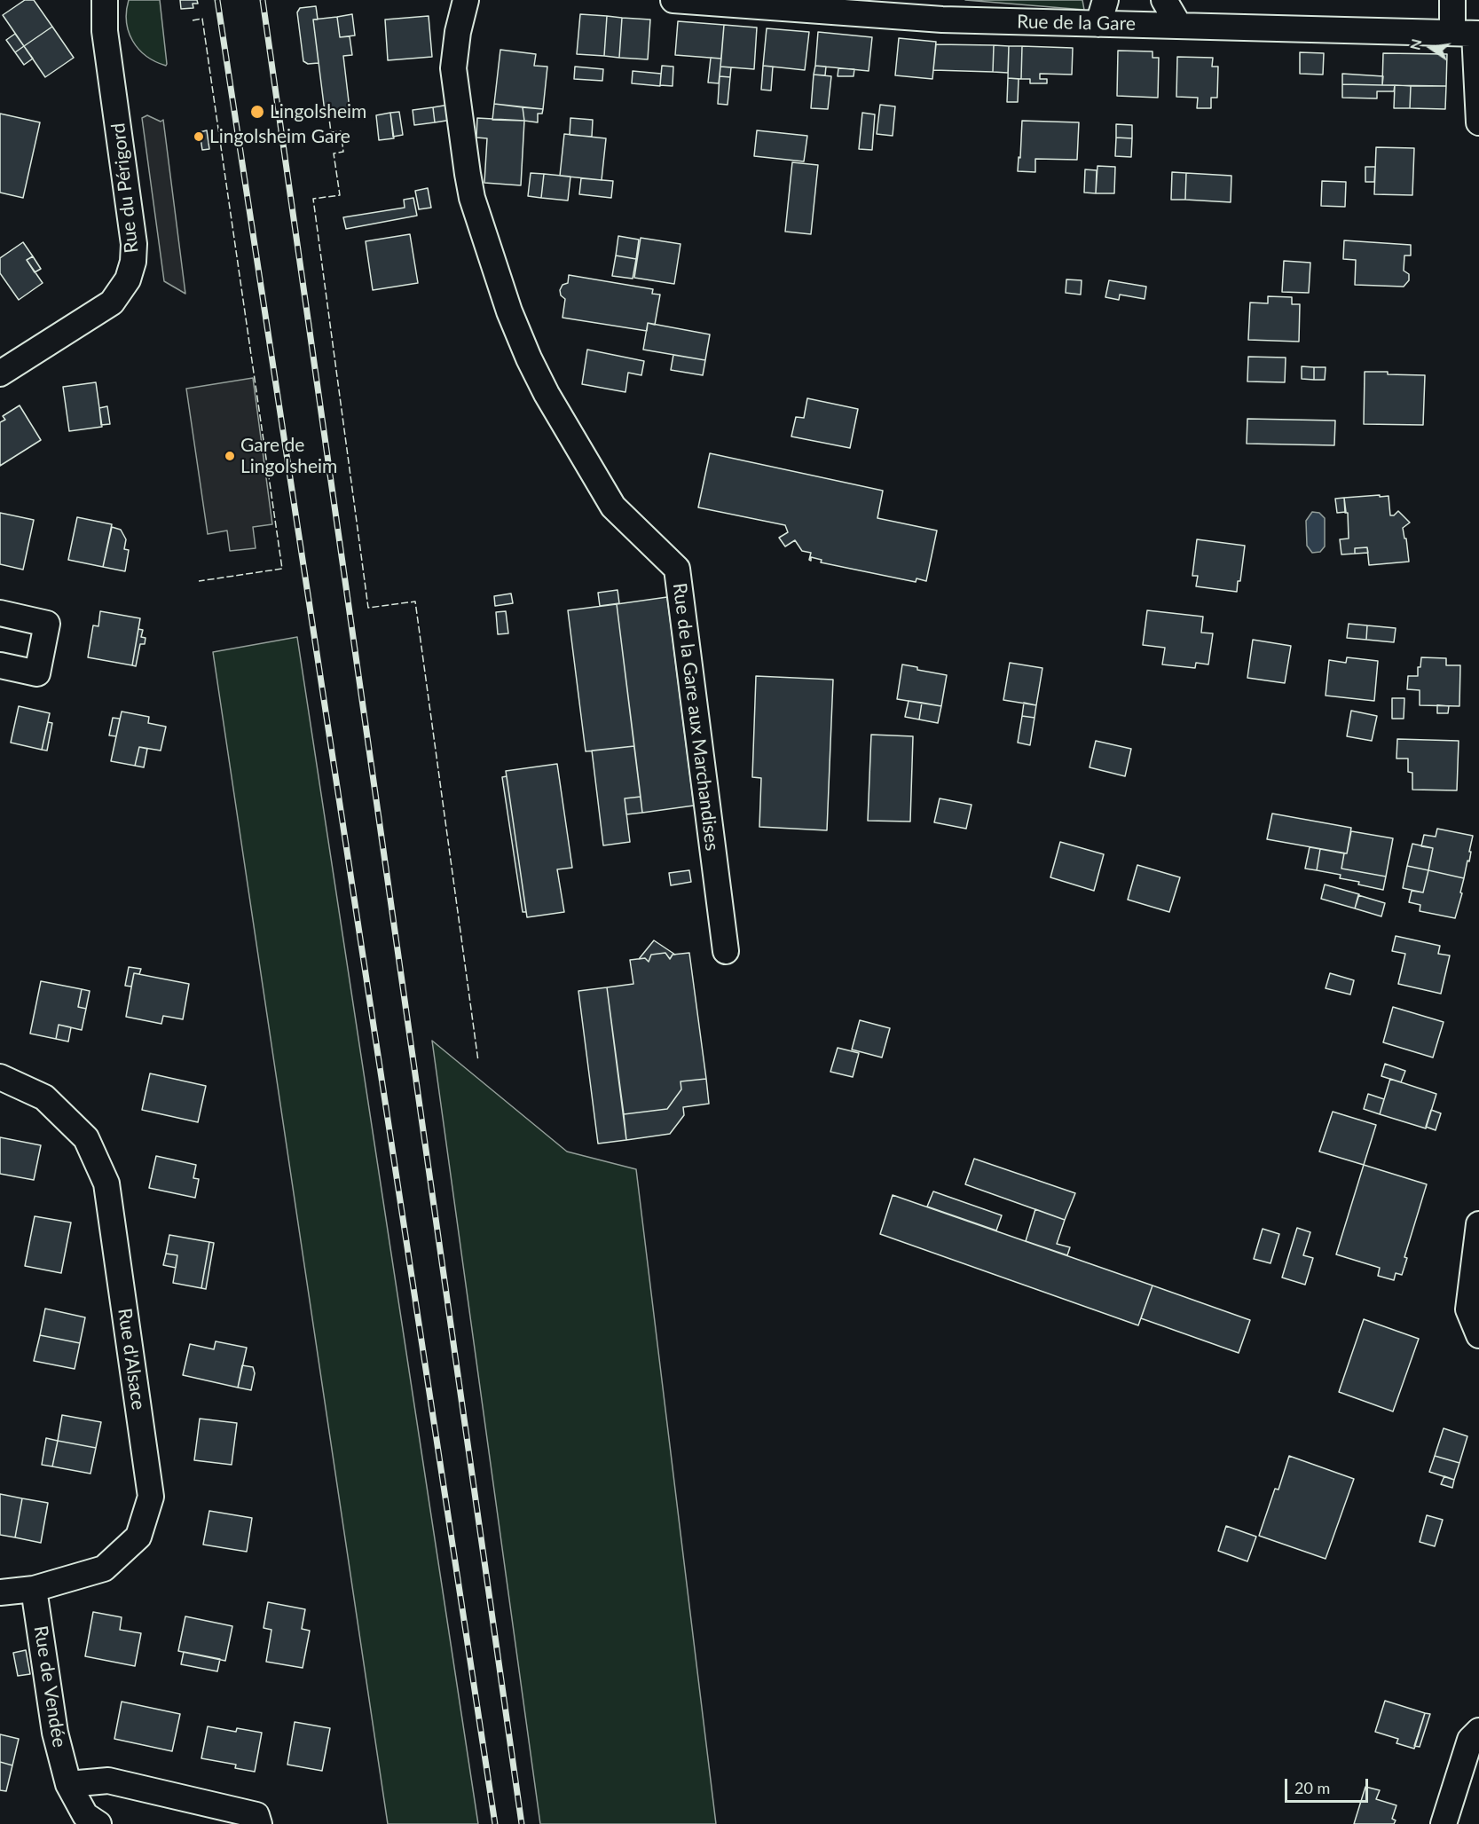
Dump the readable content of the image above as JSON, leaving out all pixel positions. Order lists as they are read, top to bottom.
{
  "streets": {
    "street": [
      "Rue de la Gare",
      "Rue du Périgord",
      "Rue de la Gare aux Marchandises",
      "Rue d'Alsace",
      "Rue de Vendée"
    ]
  },
  "crossings": [
    ["Rue d'Alsace", "Rue de Vendée"]
  ],
  "places": ["Lingolsheim", "Lingolsheim Gare", "Gare de Lingolsheim"],
  "scale_bar": "20 m",
  "north": "left"
}
